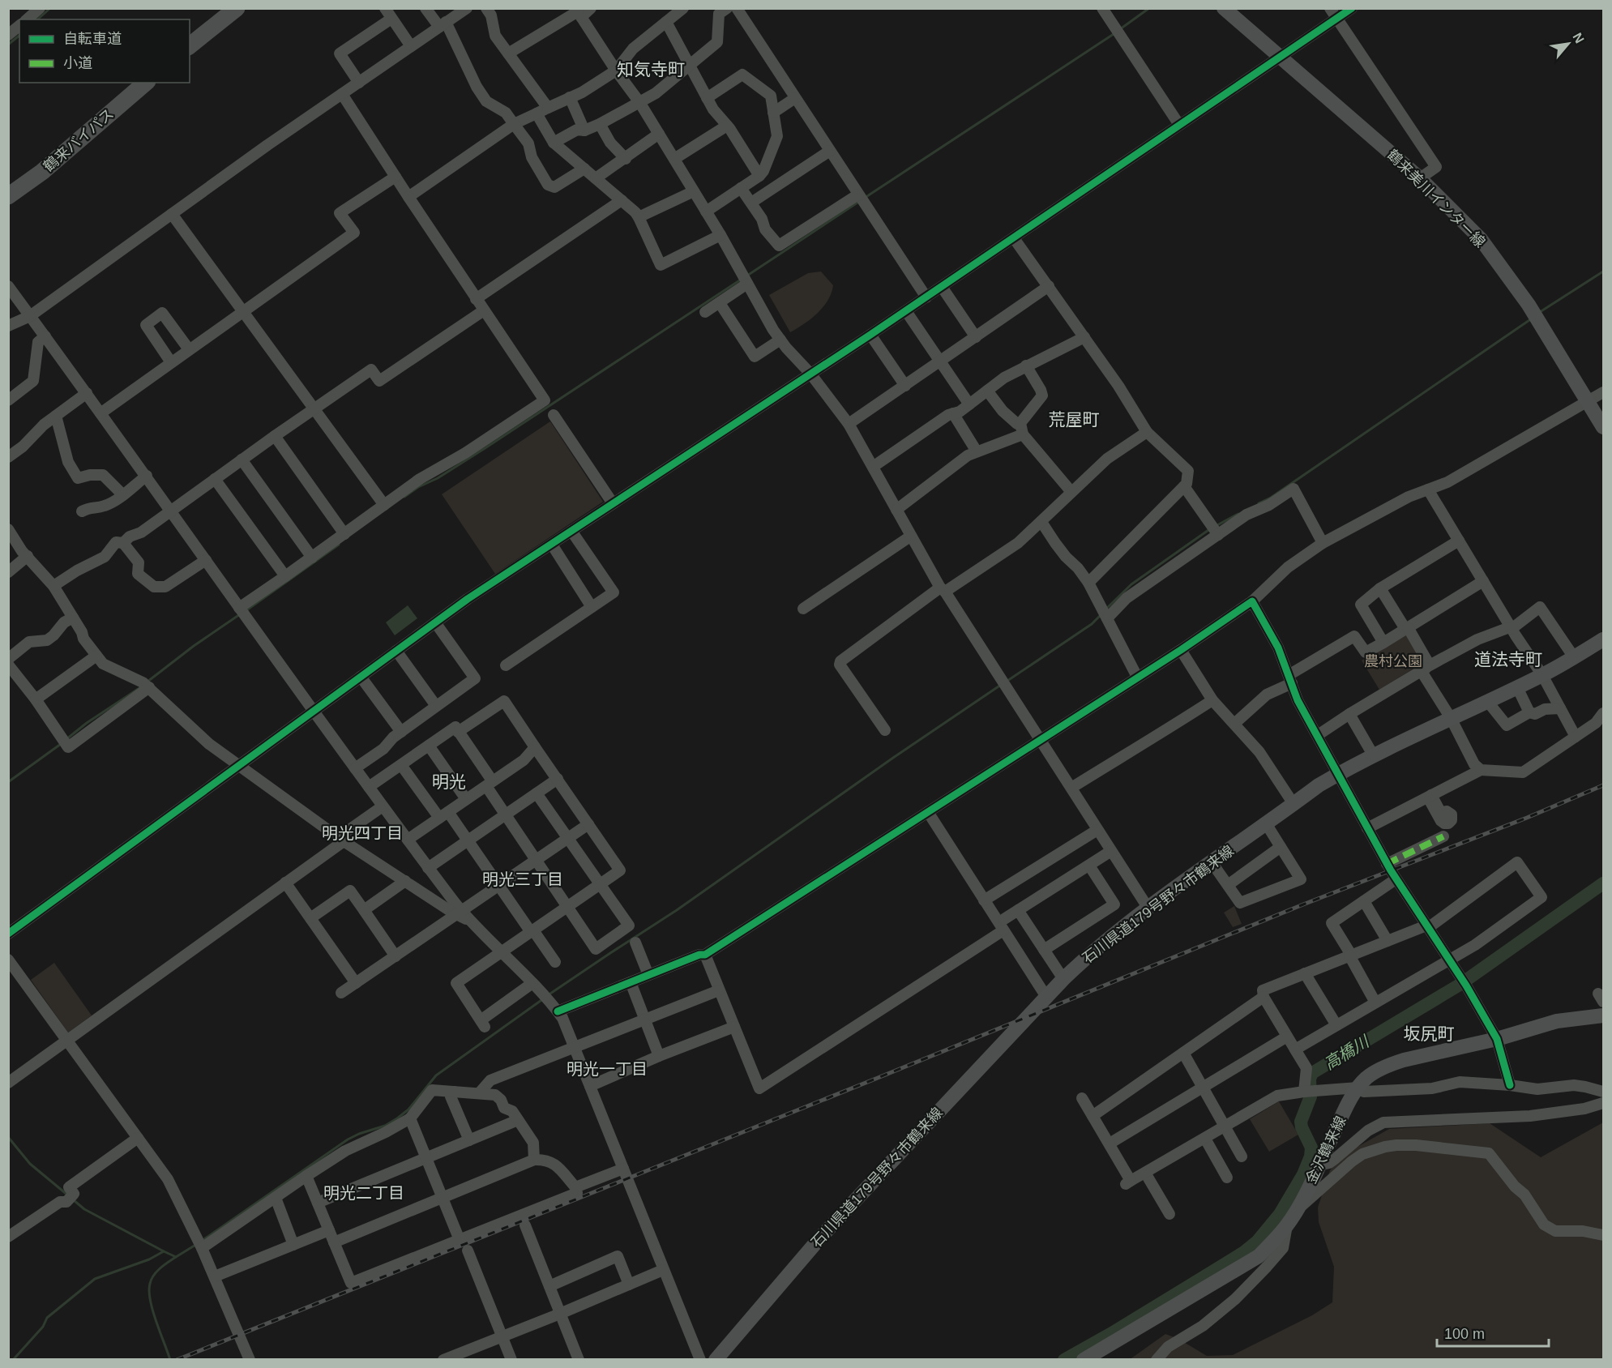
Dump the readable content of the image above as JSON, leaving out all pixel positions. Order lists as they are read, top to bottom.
{
  "streets": {
    "highway": ["鶴来バイパス"],
    "main road": ["鶴来美川インター線", "石川県道179号野々市鶴来線", "金沢鶴来線"]
  },
  "districts": [
    "知気寺町",
    "荒屋町",
    "道法寺町",
    "明光",
    "明光四丁目",
    "明光三丁目",
    "坂尻町",
    "明光一丁目",
    "明光二丁目"
  ],
  "water": ["高橋川"],
  "parks": ["農村公園"],
  "legend": ["自転車道", "小道"],
  "scale_bar": "100 m",
  "north": "top right"
}
